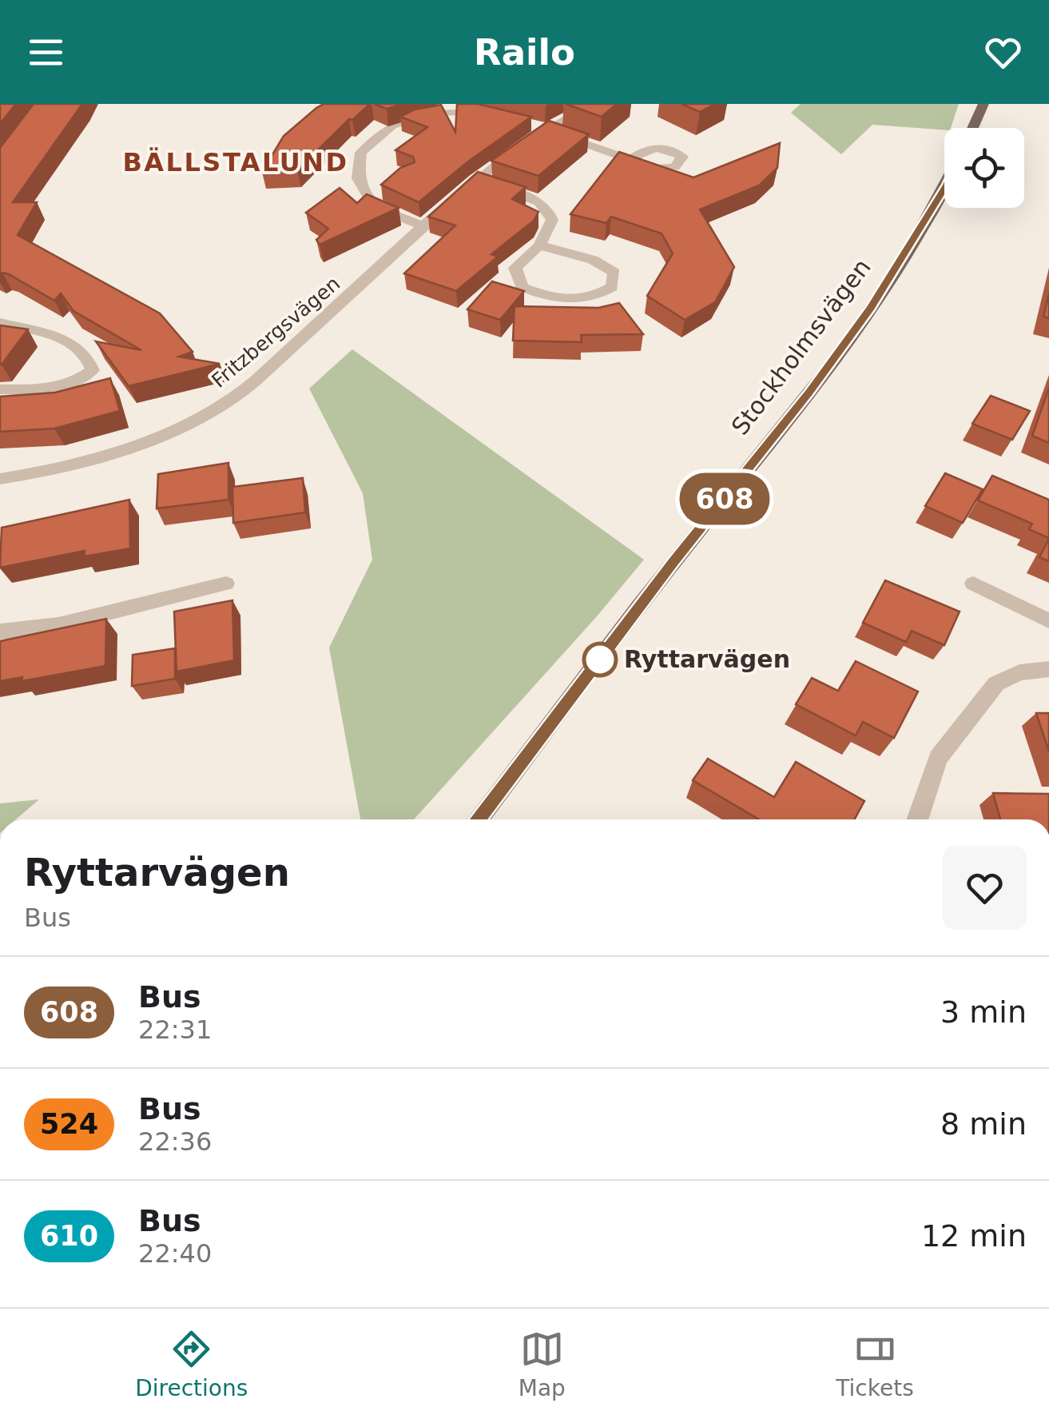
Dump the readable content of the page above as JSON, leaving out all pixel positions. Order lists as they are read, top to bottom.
{
  "streets": {
    "main road": ["Stockholmsvägen"],
    "street": ["Fritzbergsvägen"]
  },
  "districts": ["BÄLLSTALUND"],
  "places": ["Ryttarvägen"],
  "lines": ["bus line 608"],
  "page": {
    "header": "Railo",
    "on_map": "608",
    "heading": ["Ryttarvägen", "Bus"],
    "list": [
      {
        "mark": "608",
        "name": "Bus",
        "note": "22:31",
        "value": "3 min"
      },
      {
        "mark": "524",
        "name": "Bus",
        "note": "22:36",
        "value": "8 min"
      },
      {
        "mark": "610",
        "name": "Bus",
        "note": "22:40",
        "value": "12 min"
      }
    ],
    "tabs": ["Directions", "Map", "Tickets"]
  }
}
